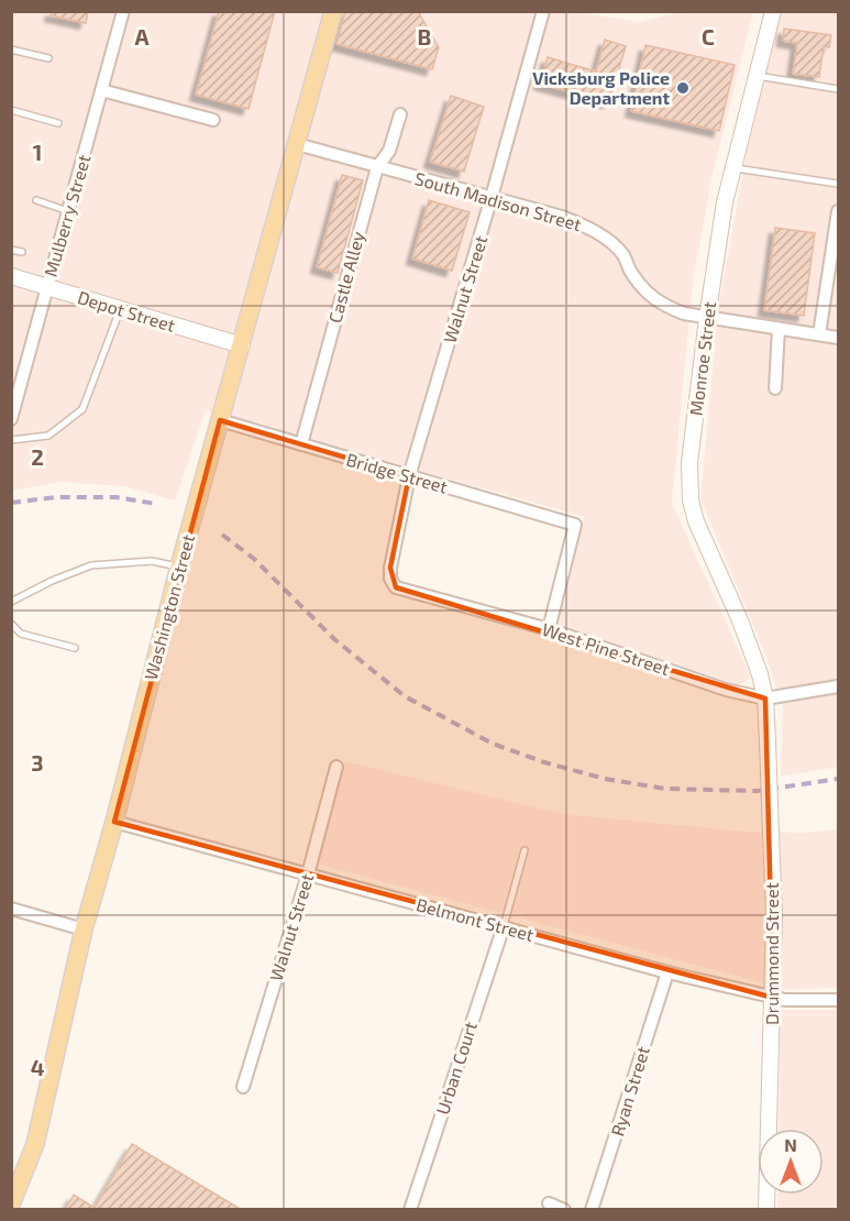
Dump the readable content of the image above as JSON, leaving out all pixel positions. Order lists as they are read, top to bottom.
{
  "streets": {
    "main road": ["Washington Street"],
    "street": [
      "South Madison Street",
      "Mulberry Street",
      "Castle Alley",
      "Walnut Street",
      "Depot Street",
      "Monroe Street",
      "Bridge Street",
      "West Pine Street",
      "Belmont Street",
      "Drummond Street",
      "Urban Court",
      "Ryan Street"
    ]
  },
  "crossings": [
    ["South Madison Street", "Castle Alley"],
    ["South Madison Street", "Walnut Street"],
    ["South Madison Street", "Monroe Street"],
    ["South Madison Street", "Washington Street"],
    ["Mulberry Street", "Depot Street"],
    ["Castle Alley", "Bridge Street"],
    ["Walnut Street", "Bridge Street"],
    ["Walnut Street", "West Pine Street"],
    ["Walnut Street", "Belmont Street"],
    ["Depot Street", "Washington Street"],
    ["Monroe Street", "West Pine Street"],
    ["Monroe Street", "Drummond Street"],
    ["Bridge Street", "Washington Street"],
    ["Bridge Street", "West Pine Street"],
    ["Washington Street", "Belmont Street"],
    ["West Pine Street", "Drummond Street"],
    ["Belmont Street", "Drummond Street"],
    ["Belmont Street", "Urban Court"],
    ["Belmont Street", "Ryan Street"]
  ],
  "places": ["Vicksburg Police Department"],
  "north": "top",
  "grid": {
    "columns": ["A", "B", "C"],
    "rows": [
      "1",
      "2",
      "3",
      "4"
    ]
  }
}
